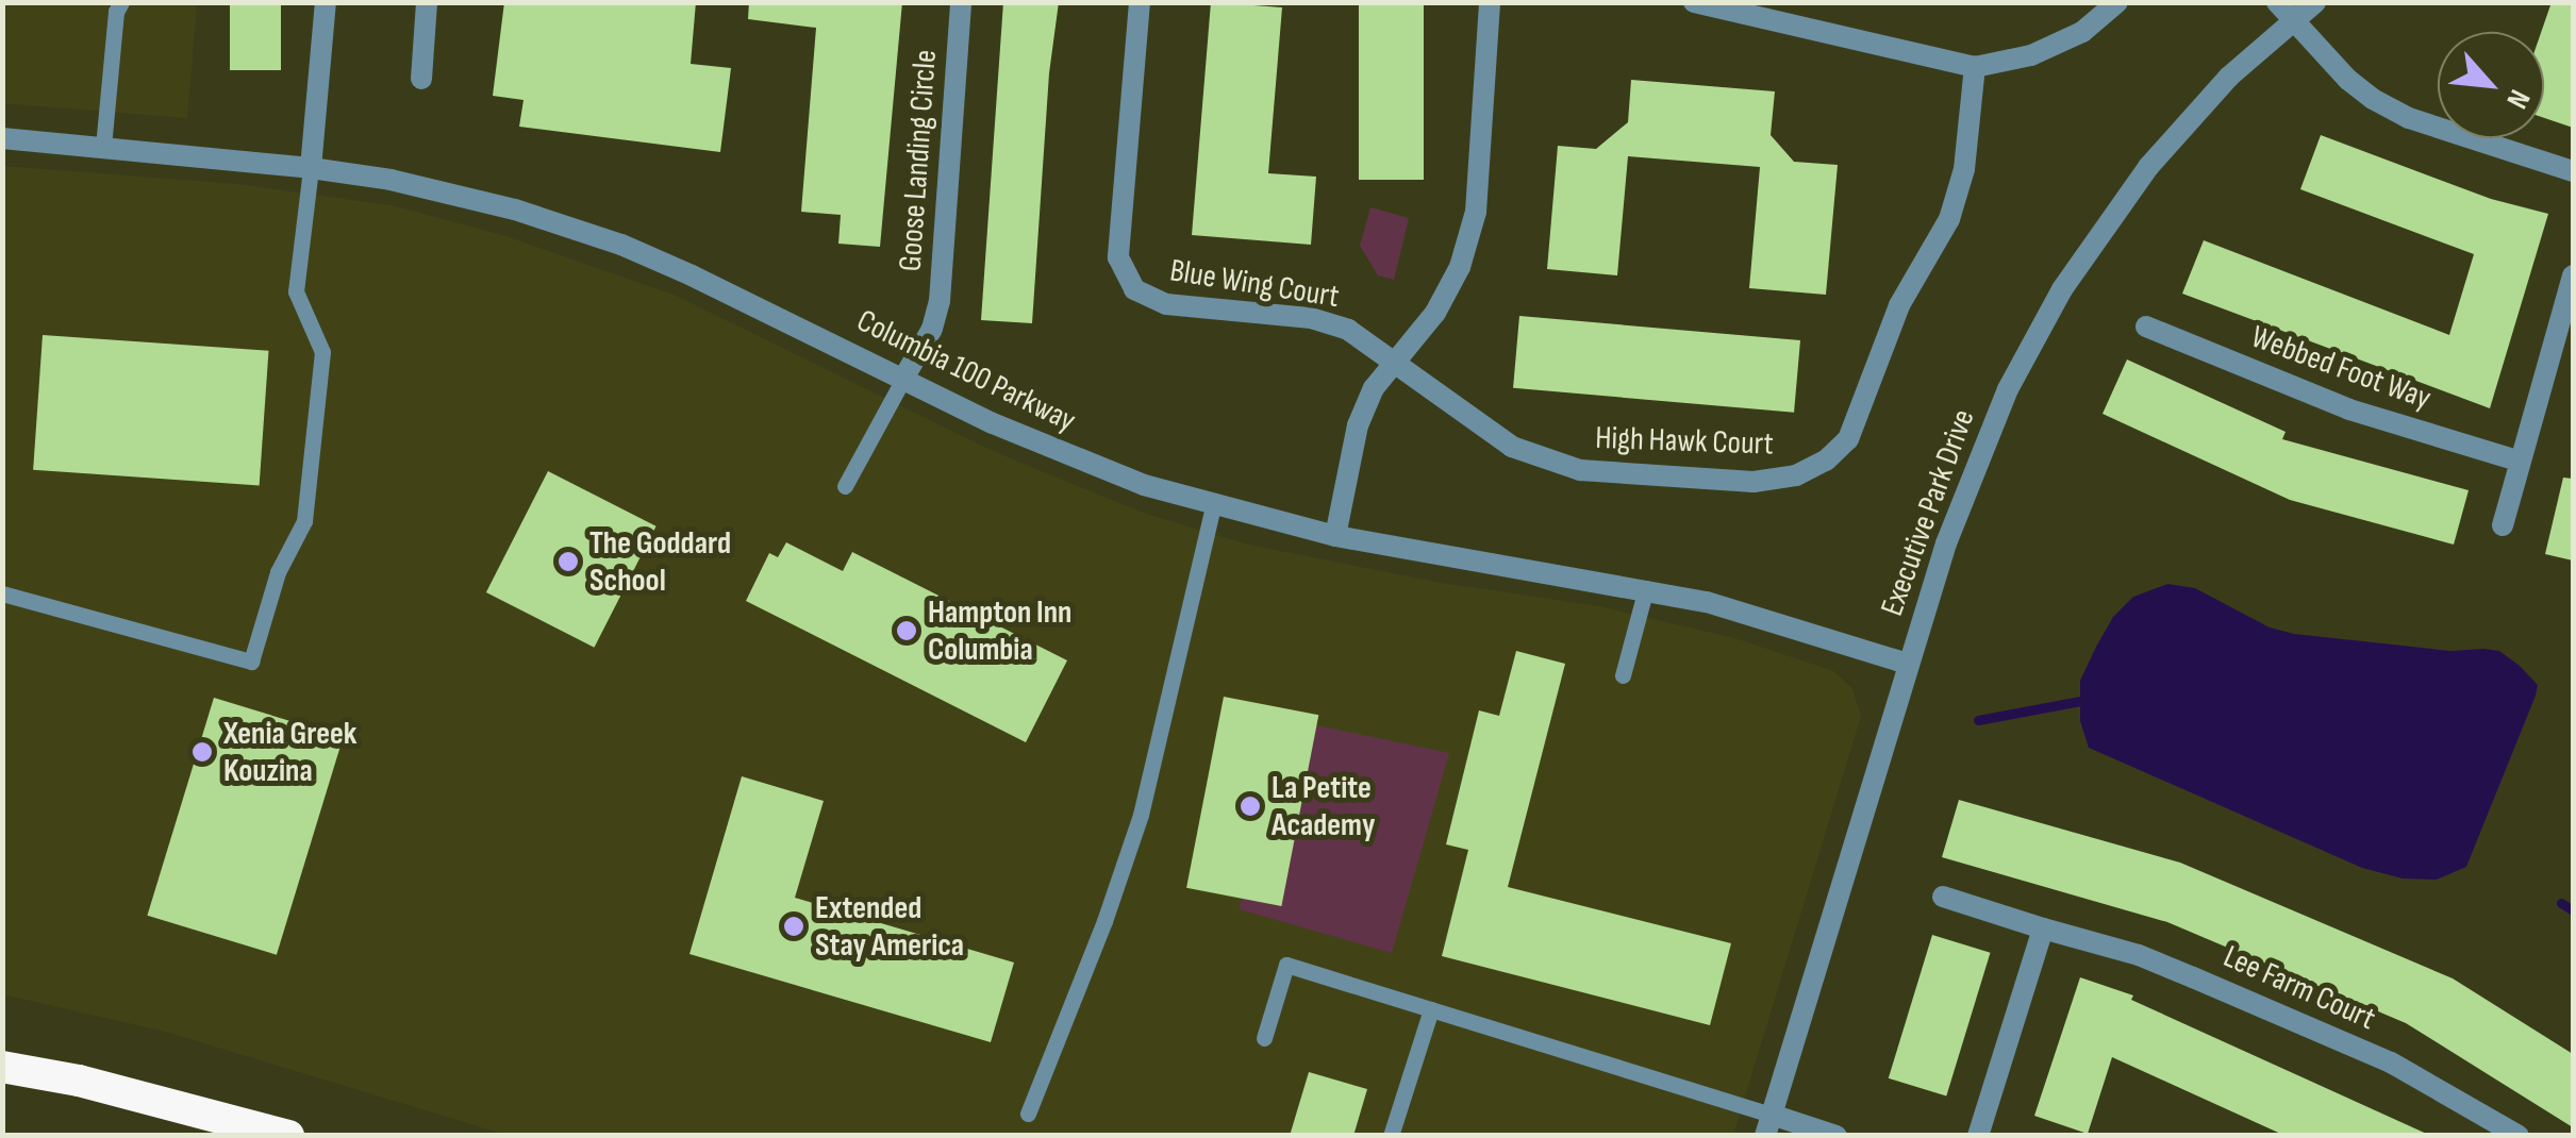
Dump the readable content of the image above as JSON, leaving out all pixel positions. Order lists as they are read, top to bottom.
{
  "streets": {
    "street": [
      "Goose Landing Circle",
      "Blue Wing Court",
      "Webbed Foot Way",
      "Columbia 100 Parkway",
      "High Hawk Court",
      "Executive Park Drive",
      "Lee Farm Court"
    ]
  },
  "crossings": [
    ["Goose Landing Circle", "Columbia 100 Parkway"],
    ["Blue Wing Court", "High Hawk Court"],
    ["Columbia 100 Parkway", "Executive Park Drive"]
  ],
  "places": [
    "The Goddard School",
    "Hampton Inn Columbia",
    "Xenia Greek Kouzina",
    "La Petite Academy",
    "Extended Stay America"
  ],
  "north": "bottom right"
}
